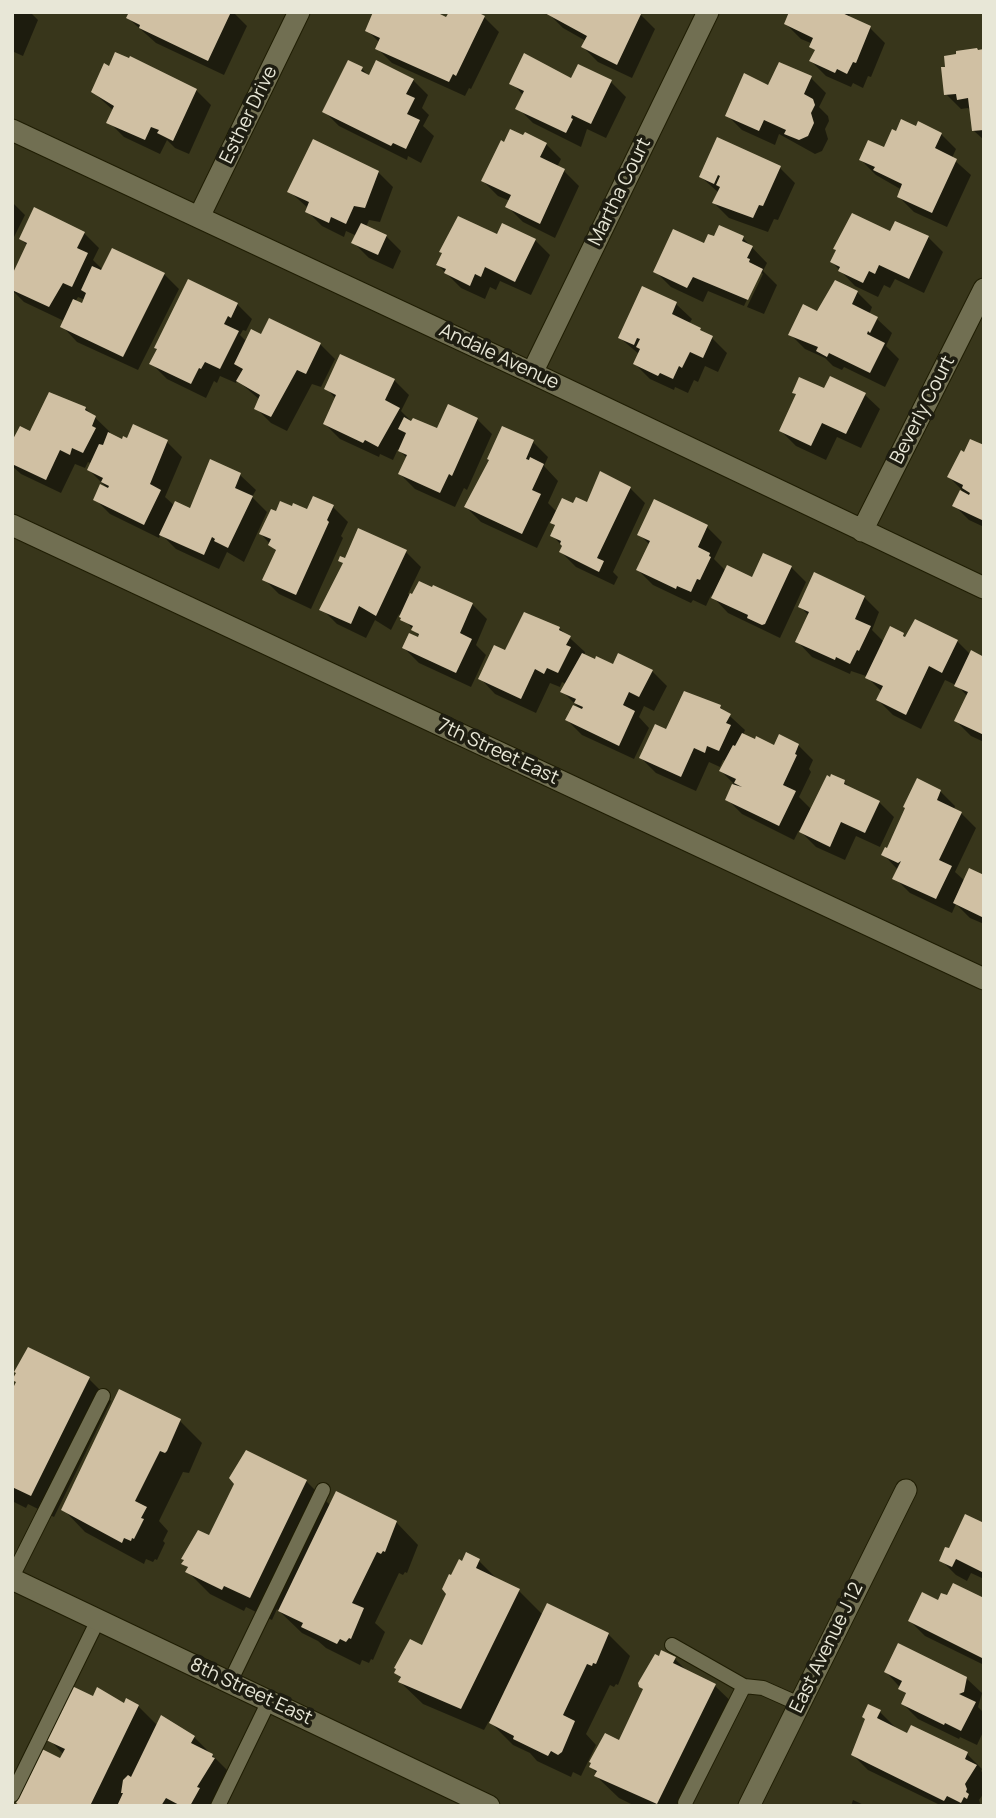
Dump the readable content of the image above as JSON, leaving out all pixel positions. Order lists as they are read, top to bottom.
{
  "streets": {
    "street": [
      "Esther Drive",
      "Martha Court",
      "Andale Avenue",
      "Beverly Court",
      "7th Street East",
      "East Avenue J 12",
      "8th Street East"
    ]
  },
  "crossings": [
    ["Esther Drive", "Andale Avenue"],
    ["Martha Court", "Andale Avenue"],
    ["Andale Avenue", "Beverly Court"]
  ]
}
